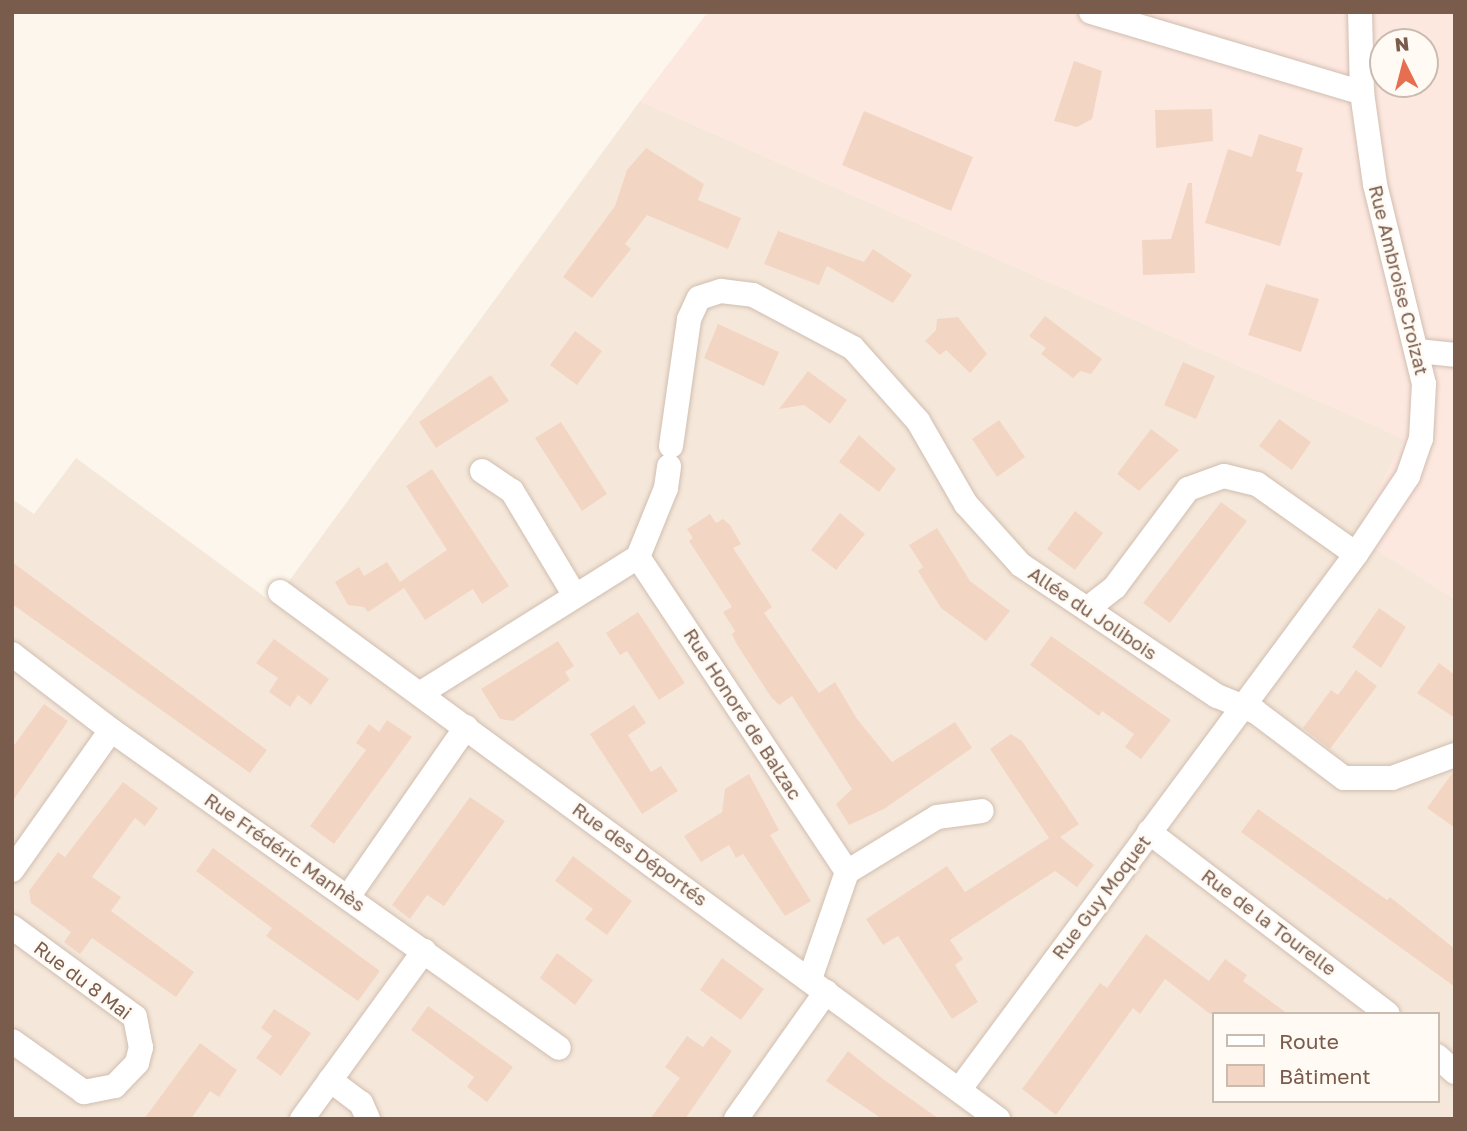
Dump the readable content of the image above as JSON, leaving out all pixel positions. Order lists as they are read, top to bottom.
{
  "streets": {
    "street": [
      "Rue Ambroise Croizat",
      "Allée du Jolibois",
      "Rue Honoré de Balzac",
      "Rue Frédéric Manhès",
      "Rue des Déportés",
      "Rue Guy Moquet",
      "Rue de la Tourelle",
      "Rue du 8 Mai"
    ]
  },
  "crossings": [
    ["Rue Ambroise Croizat", "Allée du Jolibois"],
    ["Rue Ambroise Croizat", "Rue Guy Moquet"],
    ["Allée du Jolibois", "Rue Honoré de Balzac"],
    ["Allée du Jolibois", "Rue Guy Moquet"],
    ["Rue des Déportés", "Rue Guy Moquet"],
    ["Rue Guy Moquet", "Rue de la Tourelle"]
  ],
  "legend": ["Route", "Bâtiment"],
  "north": "top"
}
